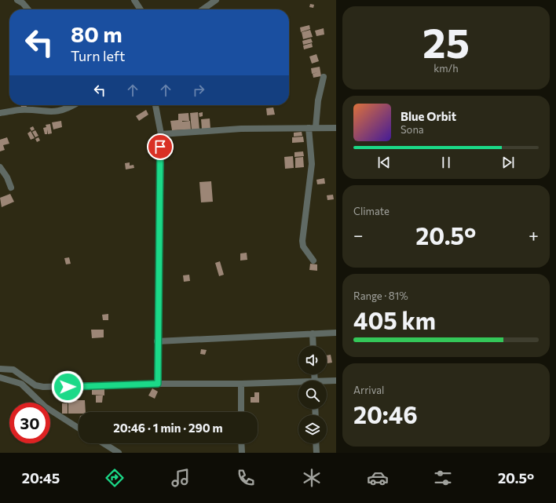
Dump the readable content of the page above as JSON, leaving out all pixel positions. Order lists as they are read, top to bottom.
{
  "page": {
    "tile": [
      ["25", "km/h"],
      "Climate",
      ["Range · 81%", "405 km"],
      ["Arrival", "20:46"]
    ],
    "turn": ["80 m", "Turn left"],
    "song": ["Blue Orbit", "Sona"],
    "heat": ["−", "20.5°", "+"],
    "limit": "30",
    "trip": "20:46 · 1 min · 290 m",
    "tabs": ["20:45", "20.5°"]
  }
}
